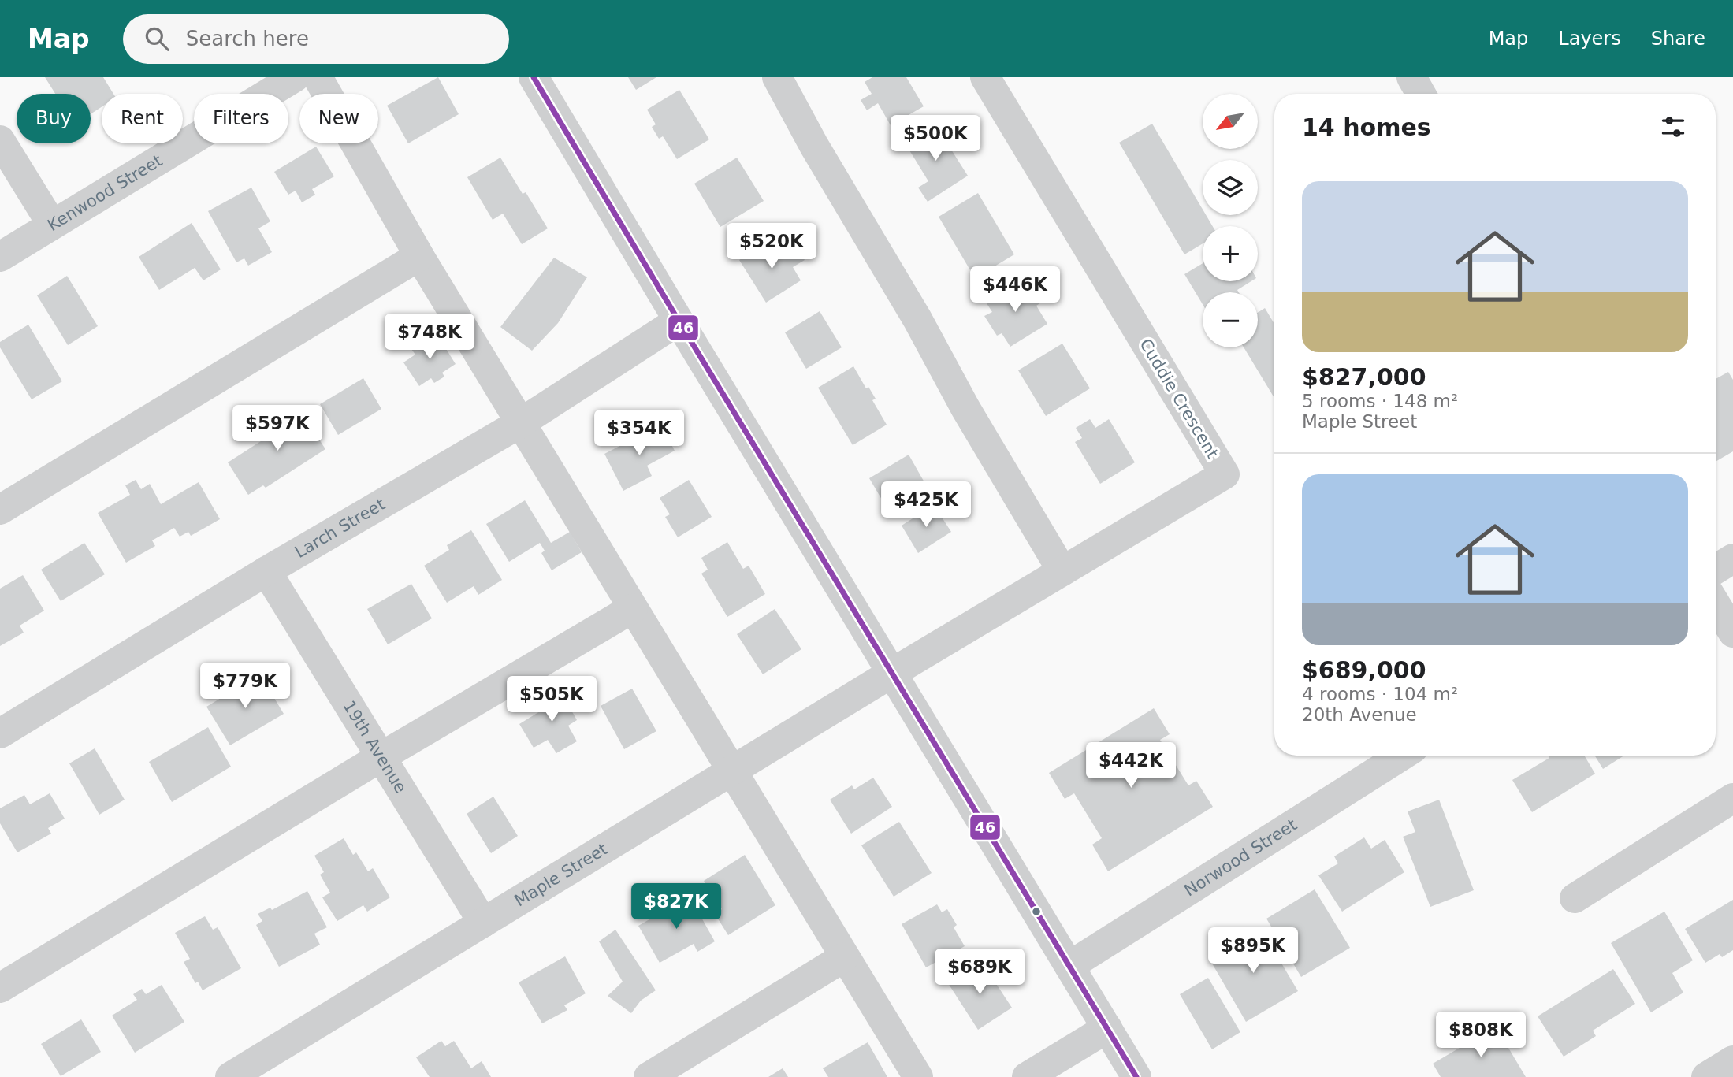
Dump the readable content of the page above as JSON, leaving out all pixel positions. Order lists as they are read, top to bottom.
{
  "streets": {
    "street": [
      "Kenwood Street",
      "Cuddie Crescent",
      "Larch Street",
      "19th Avenue",
      "Norwood Street",
      "Maple Street"
    ]
  },
  "crossings": [
    ["Cuddie Crescent", "Maple Street"],
    ["Larch Street", "19th Avenue"],
    ["19th Avenue", "Maple Street"]
  ],
  "lines": ["transit line 46"],
  "north": "bottom left",
  "page": {
    "header": "Map",
    "search": "Search here",
    "nav": ["Map", "Layers", "Share"],
    "map_buttons": ["+", "−"],
    "chip": [
      "Buy",
      "Rent",
      "Filters",
      "New"
    ],
    "heading": "14 homes",
    "price": [
      "$500K",
      "$520K",
      "$446K",
      "$748K",
      "$597K",
      "$354K",
      "$425K",
      "$779K",
      "$505K",
      "$442K",
      "$827K",
      "$895K",
      "$689K",
      "$808K"
    ],
    "list": [
      {
        "name": "$827,000",
        "note": "5 rooms · 148 m² · Maple Street"
      },
      {
        "name": "$689,000",
        "note": "4 rooms · 104 m² · 20th Avenue"
      }
    ]
  }
}
